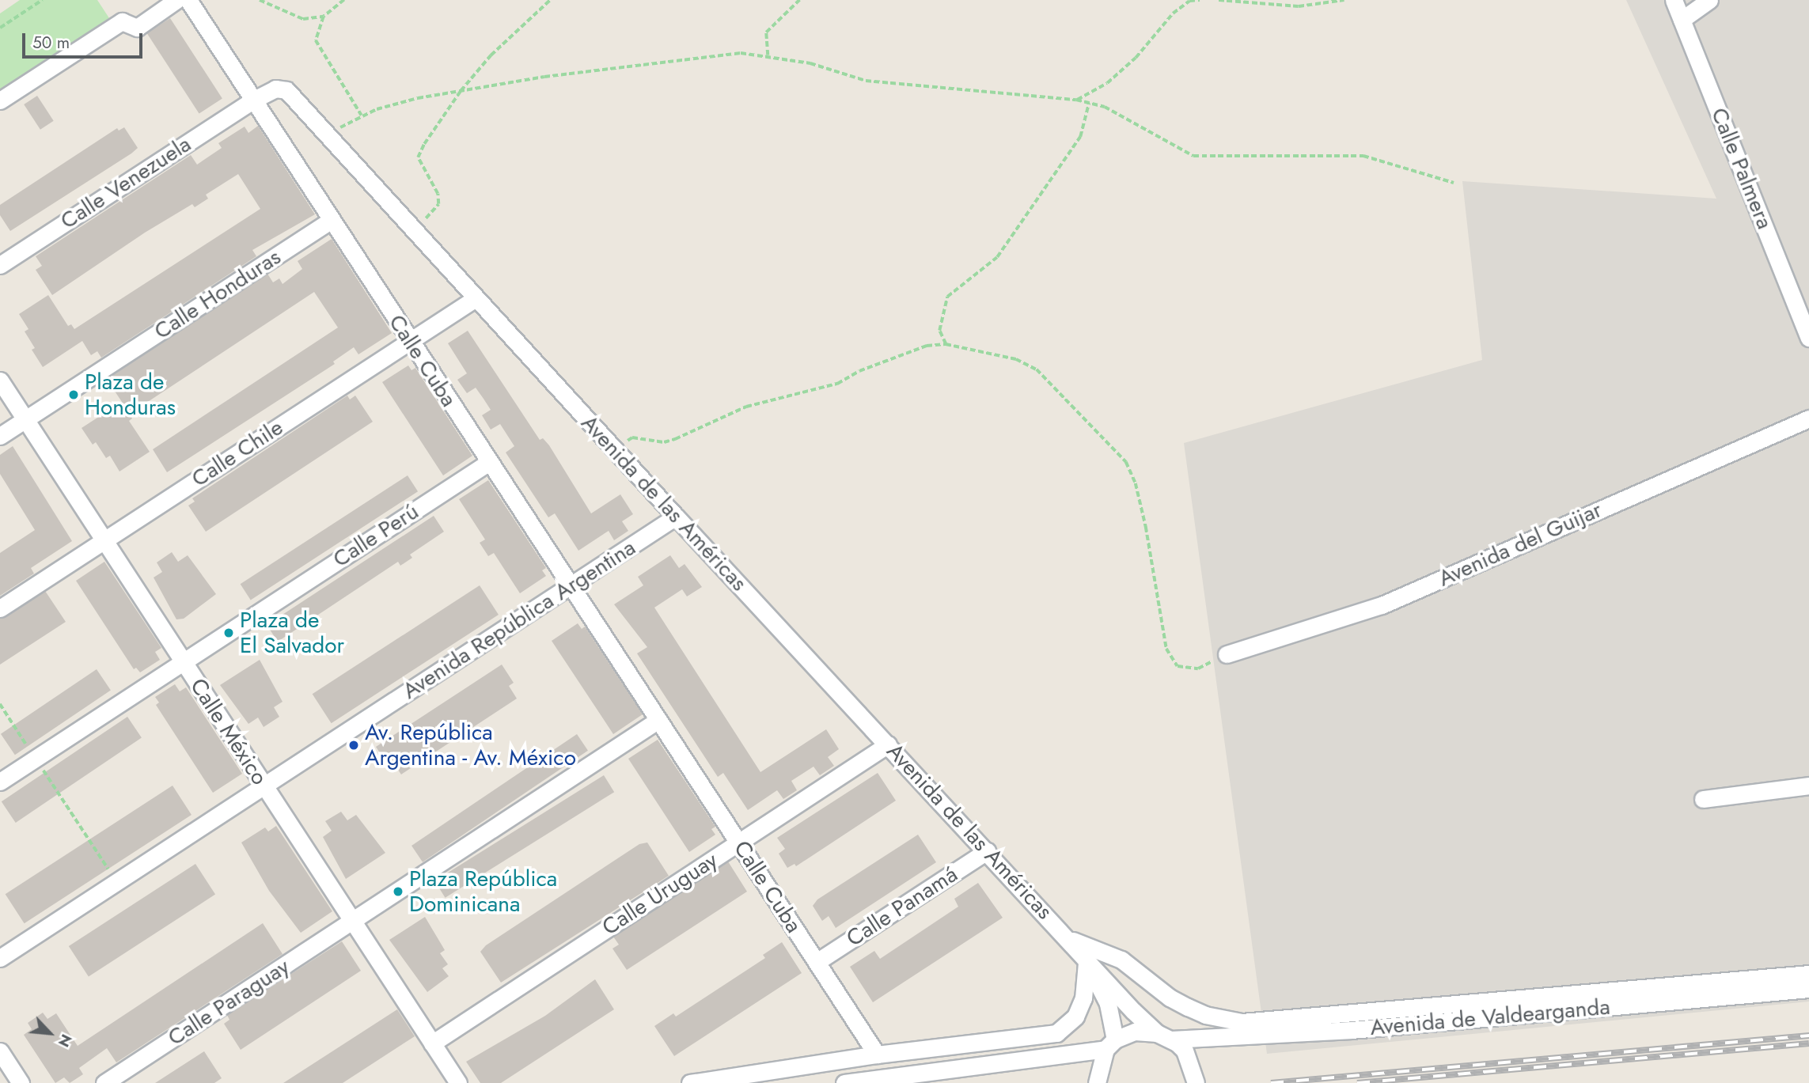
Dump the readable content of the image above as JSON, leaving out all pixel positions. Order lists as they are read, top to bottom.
{
  "streets": {
    "street": [
      "Calle Palmera",
      "Calle Venezuela",
      "Calle Honduras",
      "Calle Cuba",
      "Calle Chile",
      "Avenida de las Américas",
      "Calle Perú",
      "Avenida del Guijar",
      "Avenida República Argentina",
      "Calle México",
      "Calle Uruguay",
      "Calle Panamá",
      "Calle Paraguay",
      "Avenida de Valdearganda"
    ]
  },
  "crossings": [
    ["Calle Venezuela", "Calle Cuba"],
    ["Calle Venezuela", "Avenida de las Américas"],
    ["Calle Honduras", "Calle Cuba"],
    ["Calle Honduras", "Calle México"],
    ["Calle Cuba", "Calle Chile"],
    ["Calle Cuba", "Avenida de las Américas"],
    ["Calle Cuba", "Calle Perú"],
    ["Calle Cuba", "Avenida República Argentina"],
    ["Calle Cuba", "Calle Uruguay"],
    ["Calle Cuba", "Calle Panamá"],
    ["Calle Chile", "Avenida de las Américas"],
    ["Calle Chile", "Calle México"],
    ["Avenida de las Américas", "Avenida República Argentina"],
    ["Avenida de las Américas", "Calle Uruguay"],
    ["Avenida de las Américas", "Calle Panamá"],
    ["Avenida de las Américas", "Avenida de Valdearganda"],
    ["Calle Perú", "Calle México"],
    ["Avenida República Argentina", "Calle México"],
    ["Calle México", "Calle Uruguay"],
    ["Calle México", "Calle Paraguay"]
  ],
  "places": [
    "Plaza de Honduras",
    "Plaza de El Salvador",
    "Av. República Argentina - Av. México",
    "Plaza República Dominicana"
  ],
  "scale_bar": "50 m",
  "north": "bottom right"
}
